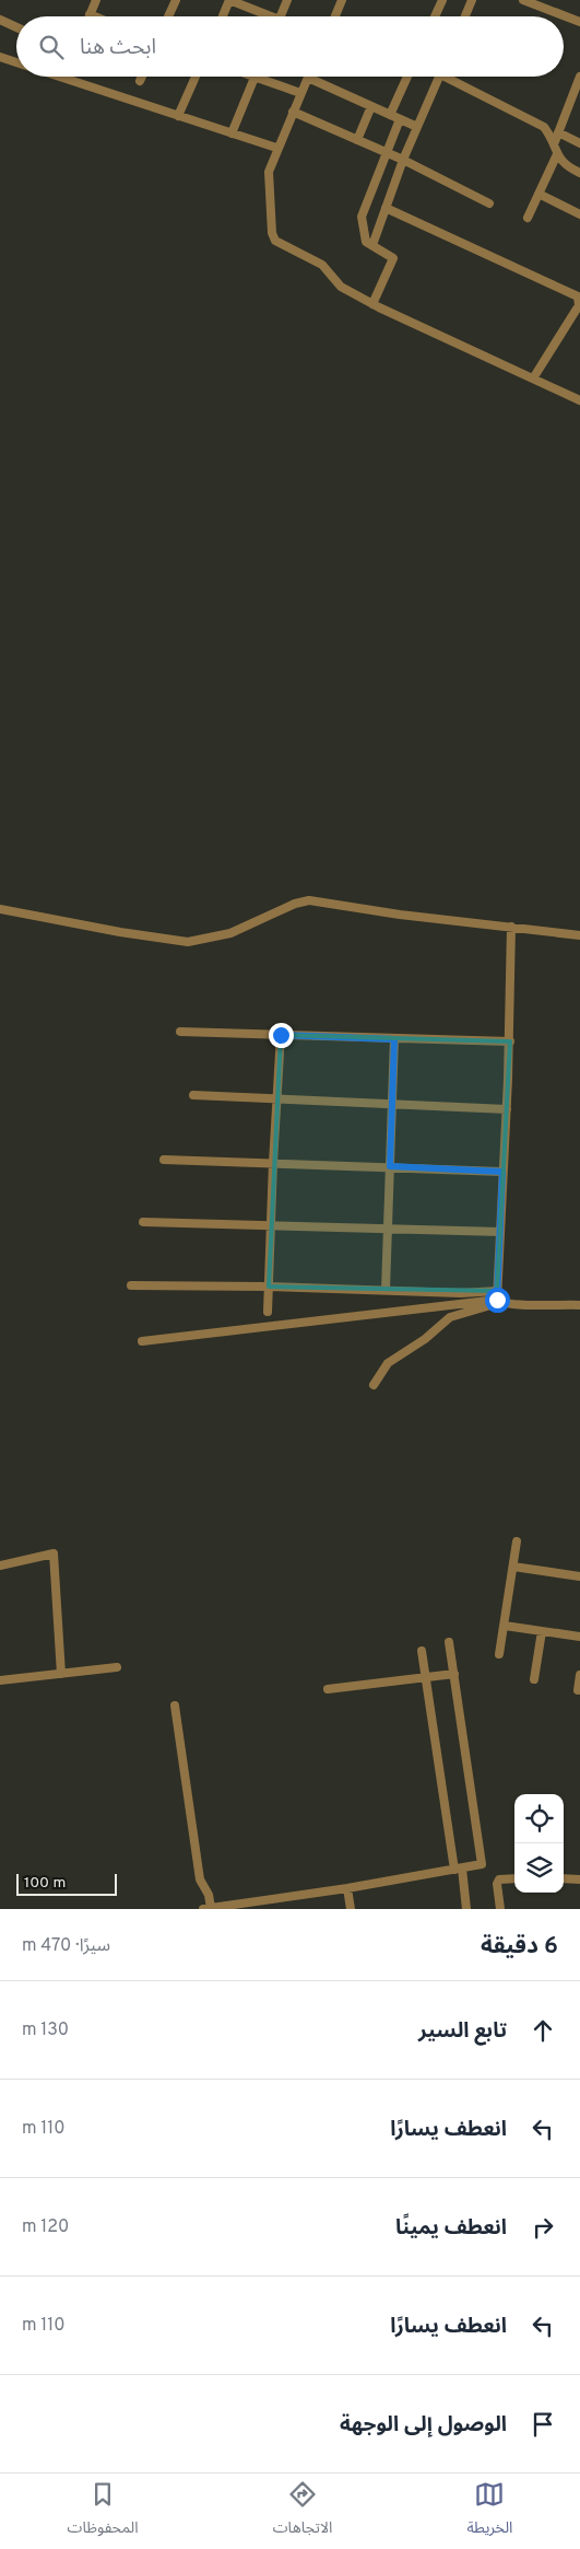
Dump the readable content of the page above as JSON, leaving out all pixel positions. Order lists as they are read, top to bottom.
{
  "scale_bar": "100 m",
  "page": {
    "search": "ابحث هنا",
    "scale": "100 m",
    "heading": ["6 دقيقة", "سيرًا · 470 m"],
    "list": [
      ["تابع السير", "130 m"],
      ["انعطف يسارًا", "110 m"],
      ["انعطف يمينًا", "120 m"],
      ["انعطف يسارًا", "110 m"],
      "الوصول إلى الوجهة"
    ],
    "nav": ["الخريطة", "الاتجاهات", "المحفوظات"]
  }
}
